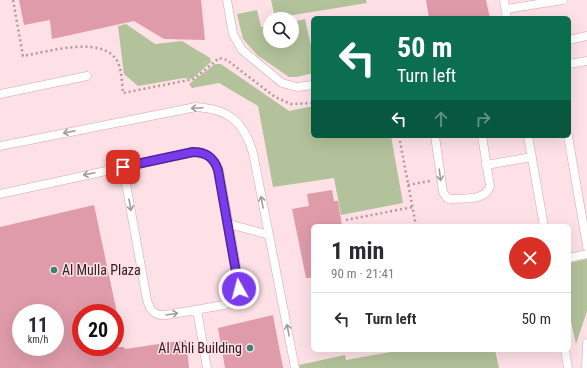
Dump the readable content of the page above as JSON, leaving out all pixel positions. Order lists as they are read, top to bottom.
{
  "places": ["Al Mulla Plaza", "Al Ahli Building"],
  "page": {
    "turn": ["50 m", "Turn left"],
    "heading": ["1 min", "90 m · 21:41"],
    "list": [
      {
        "name": "Turn left",
        "value": "50 m"
      }
    ],
    "speed": "11 km/h",
    "limit": "20"
  }
}
